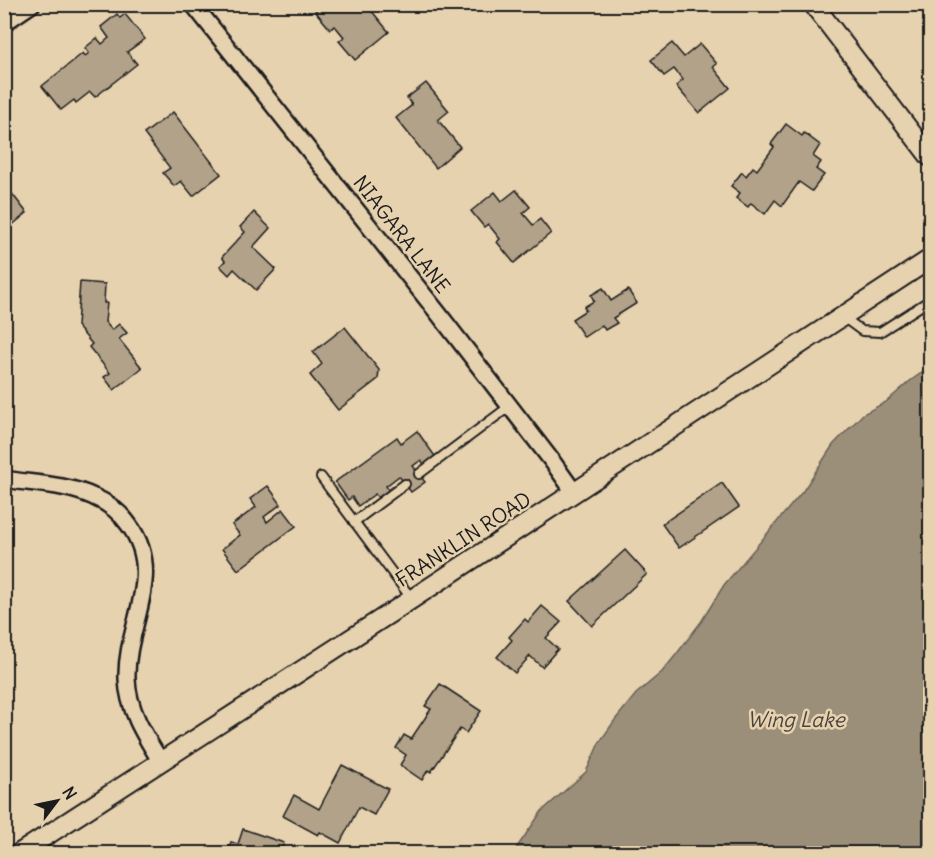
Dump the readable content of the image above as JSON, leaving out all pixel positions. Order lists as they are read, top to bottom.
{
  "streets": {
    "street": ["NIAGARA LANE", "FRANKLIN ROAD"]
  },
  "crossings": [
    ["NIAGARA LANE", "FRANKLIN ROAD"]
  ],
  "water": ["Wing Lake"],
  "north": "top right"
}
